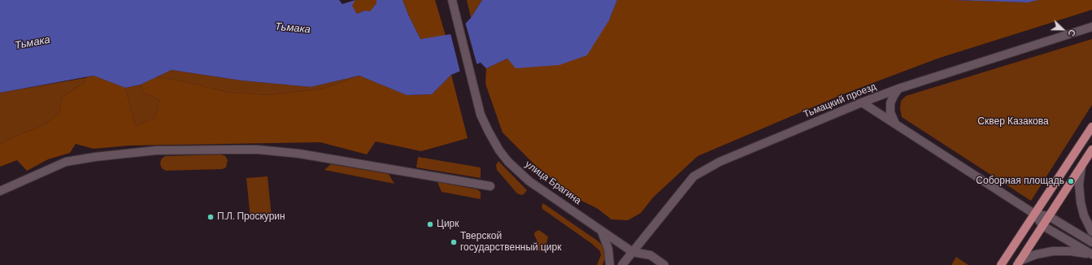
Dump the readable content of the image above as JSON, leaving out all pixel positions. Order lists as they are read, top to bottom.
{
  "streets": {
    "main road": ["Тьмацкий проезд", "улица Брагина"]
  },
  "crossings": [
    ["Тьмацкий проезд", "улица Брагина"]
  ],
  "water": ["Тьмака"],
  "parks": ["Сквер Казакова"],
  "places": [
    "Соборная площадь",
    "П.Л. Проскурин",
    "Цирк",
    "Тверской государственный цирк"
  ],
  "north": "right"
}
